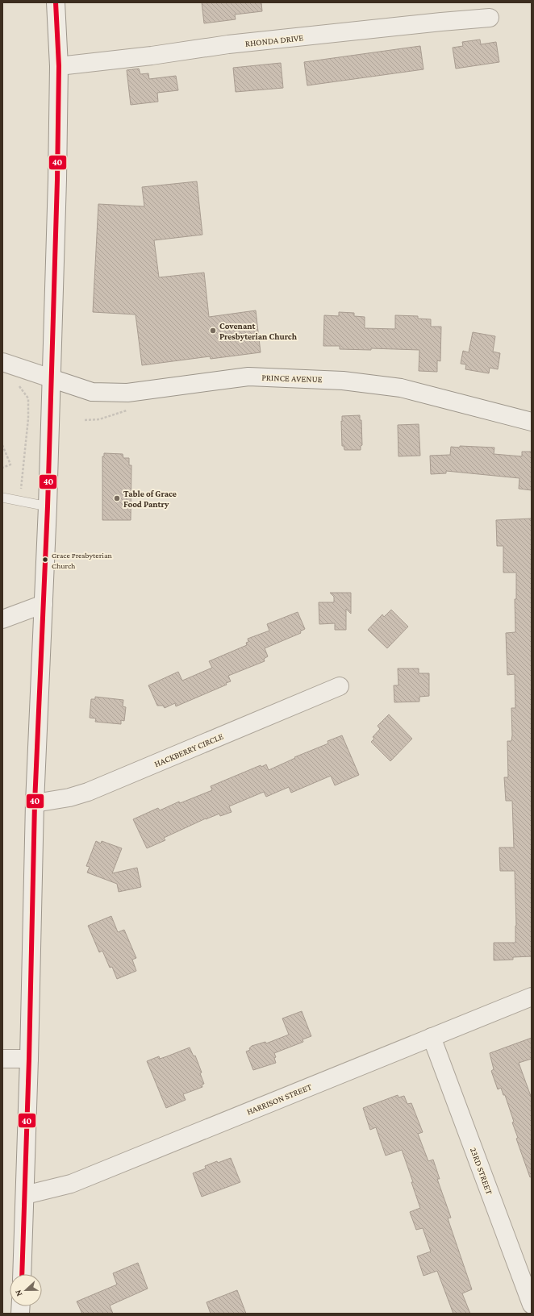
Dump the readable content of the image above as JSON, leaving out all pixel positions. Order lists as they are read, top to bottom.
{
  "streets": {
    "street": [
      "RHONDA DRIVE",
      "PRINCE AVENUE",
      "HACKBERRY CIRCLE",
      "HARRISON STREET",
      "23RD STREET"
    ]
  },
  "crossings": [
    ["HARRISON STREET", "23RD STREET"]
  ],
  "places": ["Covenant Presbyterian Church", "Table of Grace Food Pantry", "Grace Presbyterian Church"],
  "lines": ["transit line 40"],
  "north": "left"
}
